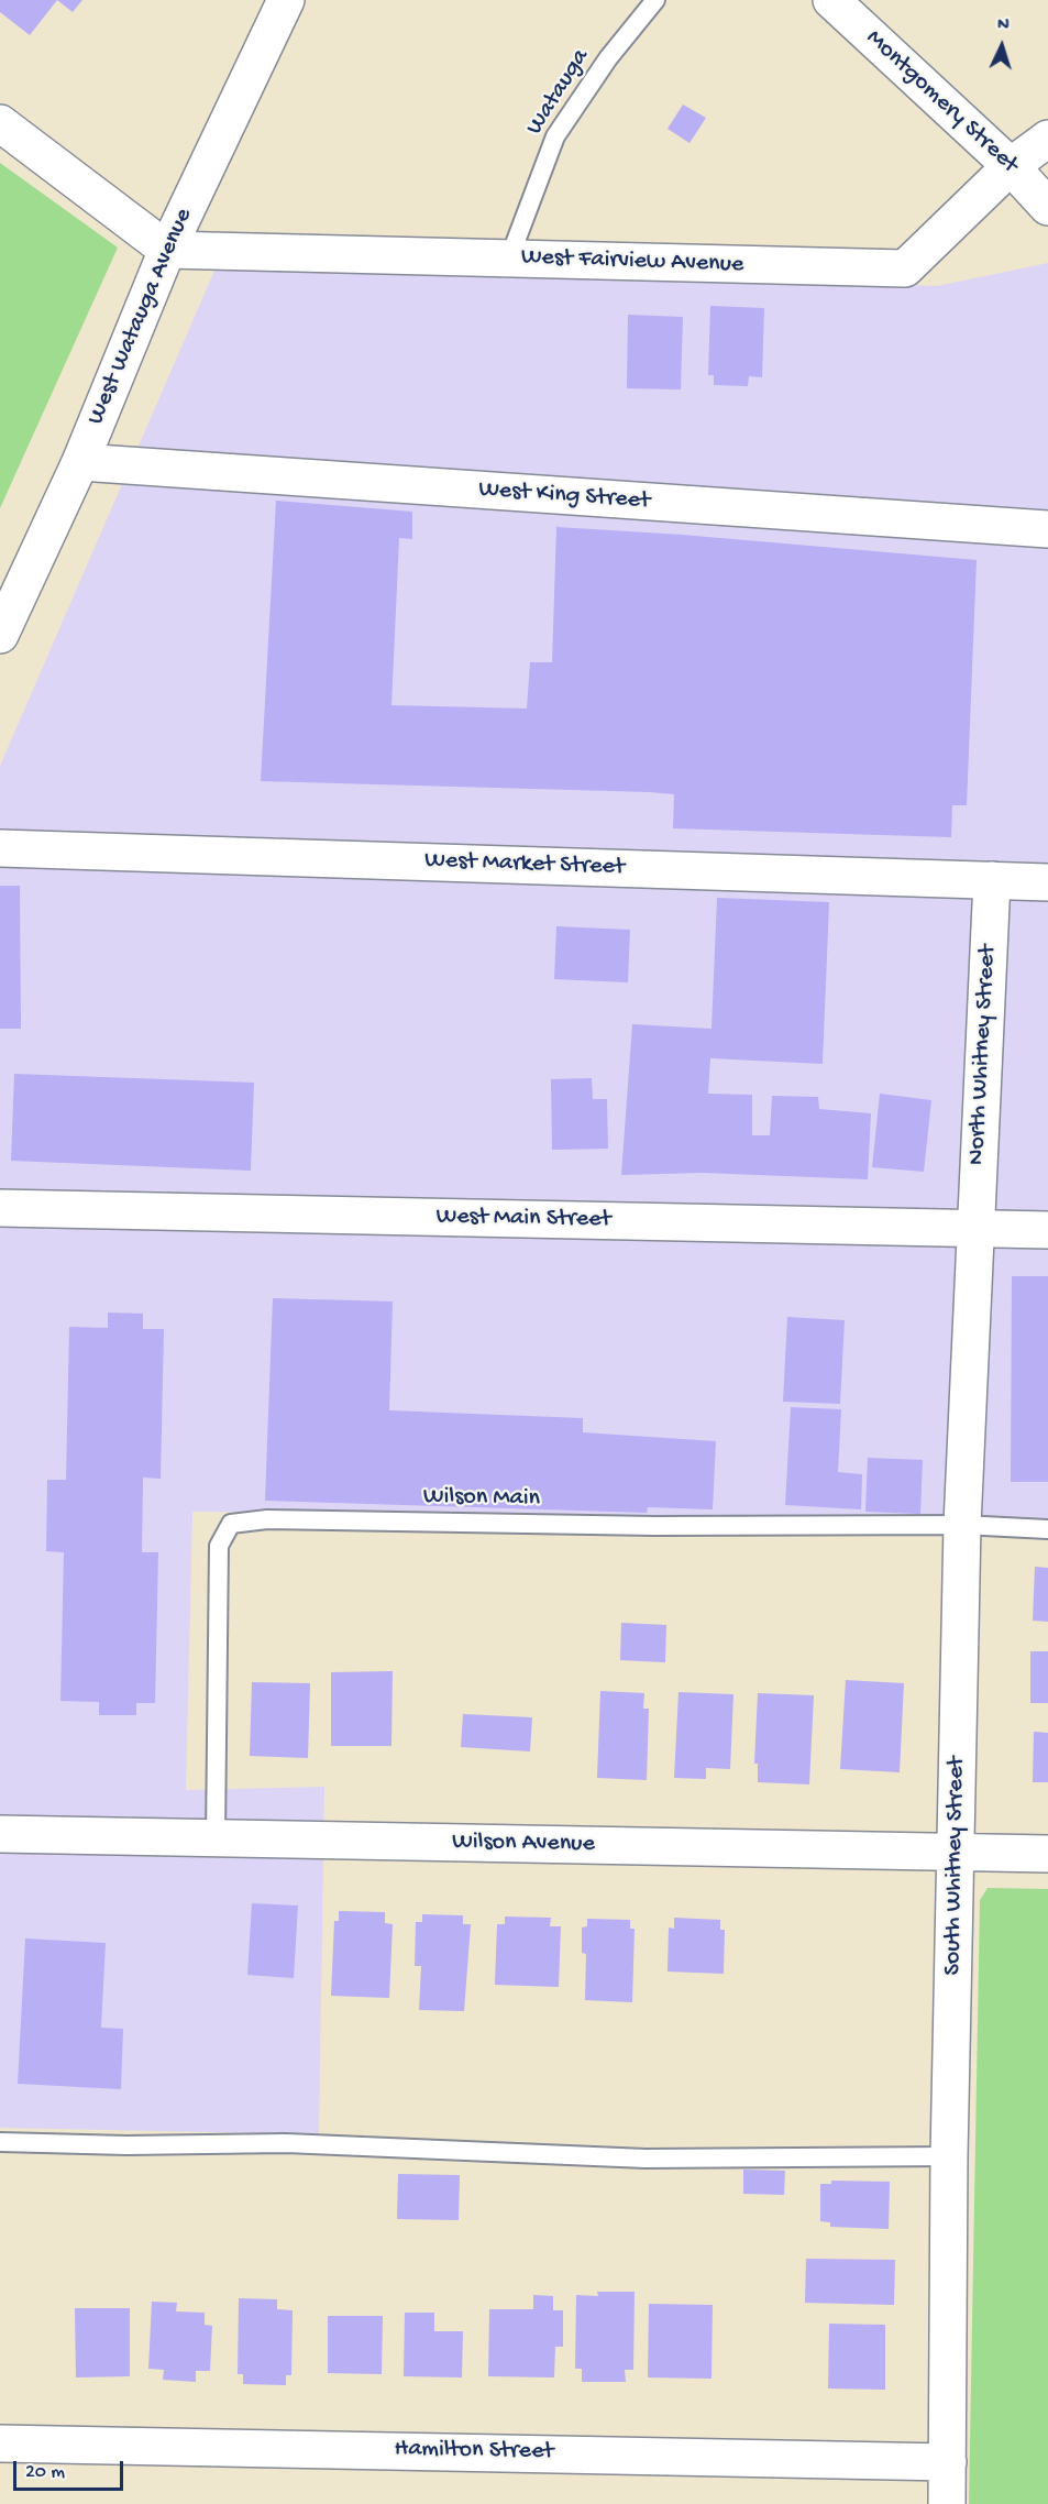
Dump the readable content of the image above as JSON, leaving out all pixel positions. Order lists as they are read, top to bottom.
{
  "streets": {
    "street": [
      "Montgomery Street",
      "West Fairview Avenue",
      "West Watauga Avenue",
      "West King Street",
      "West Market Street",
      "North Whitney Street",
      "West Main Street",
      "Wilson Avenue",
      "South Whitney Street",
      "Hamilton Street"
    ],
    "lane": ["Watauga", "Wilson Main"]
  },
  "crossings": [
    ["Watauga", "West Fairview Avenue"],
    ["Montgomery Street", "West Fairview Avenue"],
    ["West Fairview Avenue", "West Watauga Avenue"],
    ["West Watauga Avenue", "West King Street"],
    ["West Market Street", "North Whitney Street"],
    ["North Whitney Street", "West Main Street"],
    ["North Whitney Street", "South Whitney Street"],
    ["West Main Street", "South Whitney Street"],
    ["Wilson Main", "Wilson Avenue"],
    ["Wilson Main", "South Whitney Street"],
    ["Wilson Avenue", "South Whitney Street"],
    ["South Whitney Street", "Hamilton Street"]
  ],
  "scale_bar": "20 m",
  "north": "top"
}
